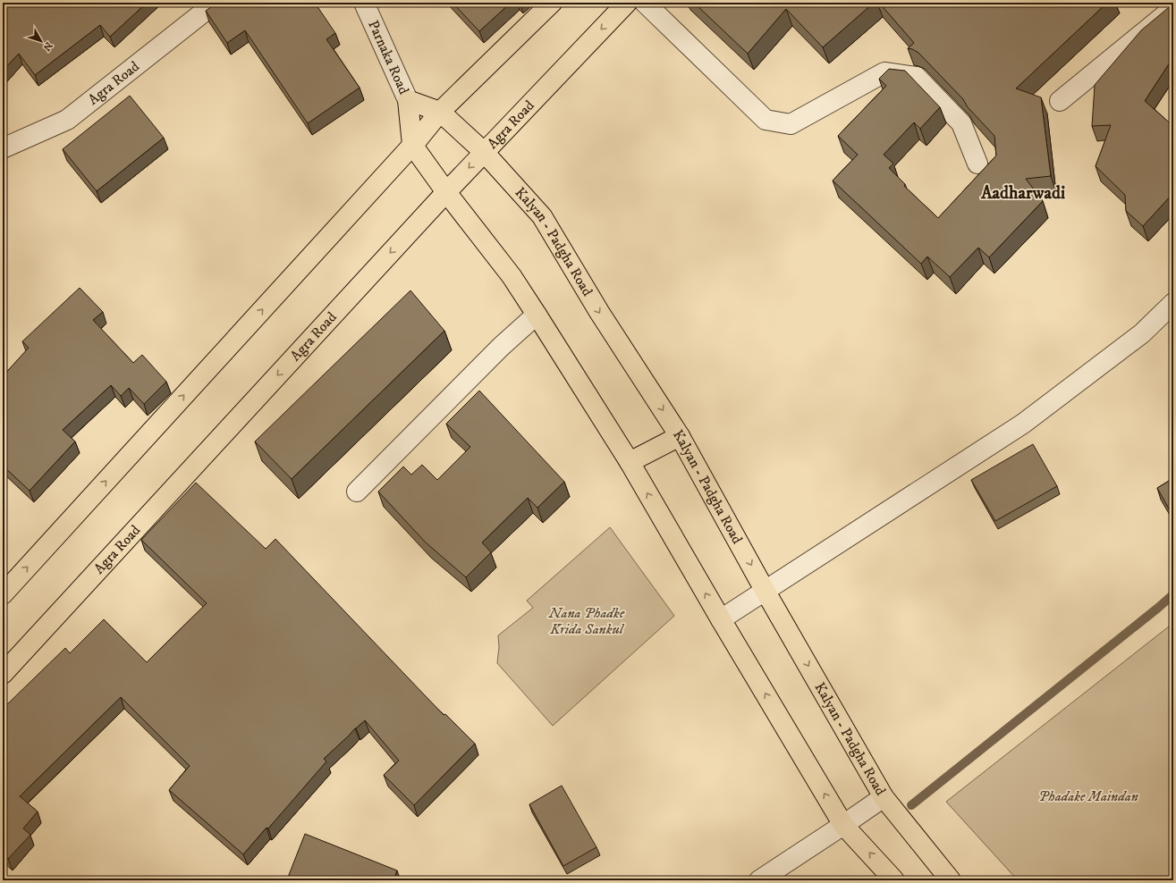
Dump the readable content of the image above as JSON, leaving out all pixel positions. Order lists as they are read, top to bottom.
{
  "streets": {
    "main road": ["Parnaka Road", "Agra Road", "Kalyan - Padgha Road"]
  },
  "crossings": [
    ["Parnaka Road", "Kalyan - Padgha Road"],
    ["Agra Road", "Kalyan - Padgha Road"]
  ],
  "one_way": ["Agra Road"],
  "districts": ["Aadharwadi"],
  "parks": ["Nana Phadke Krida Sankul", "Phadake Maindan"],
  "north": "bottom right"
}
